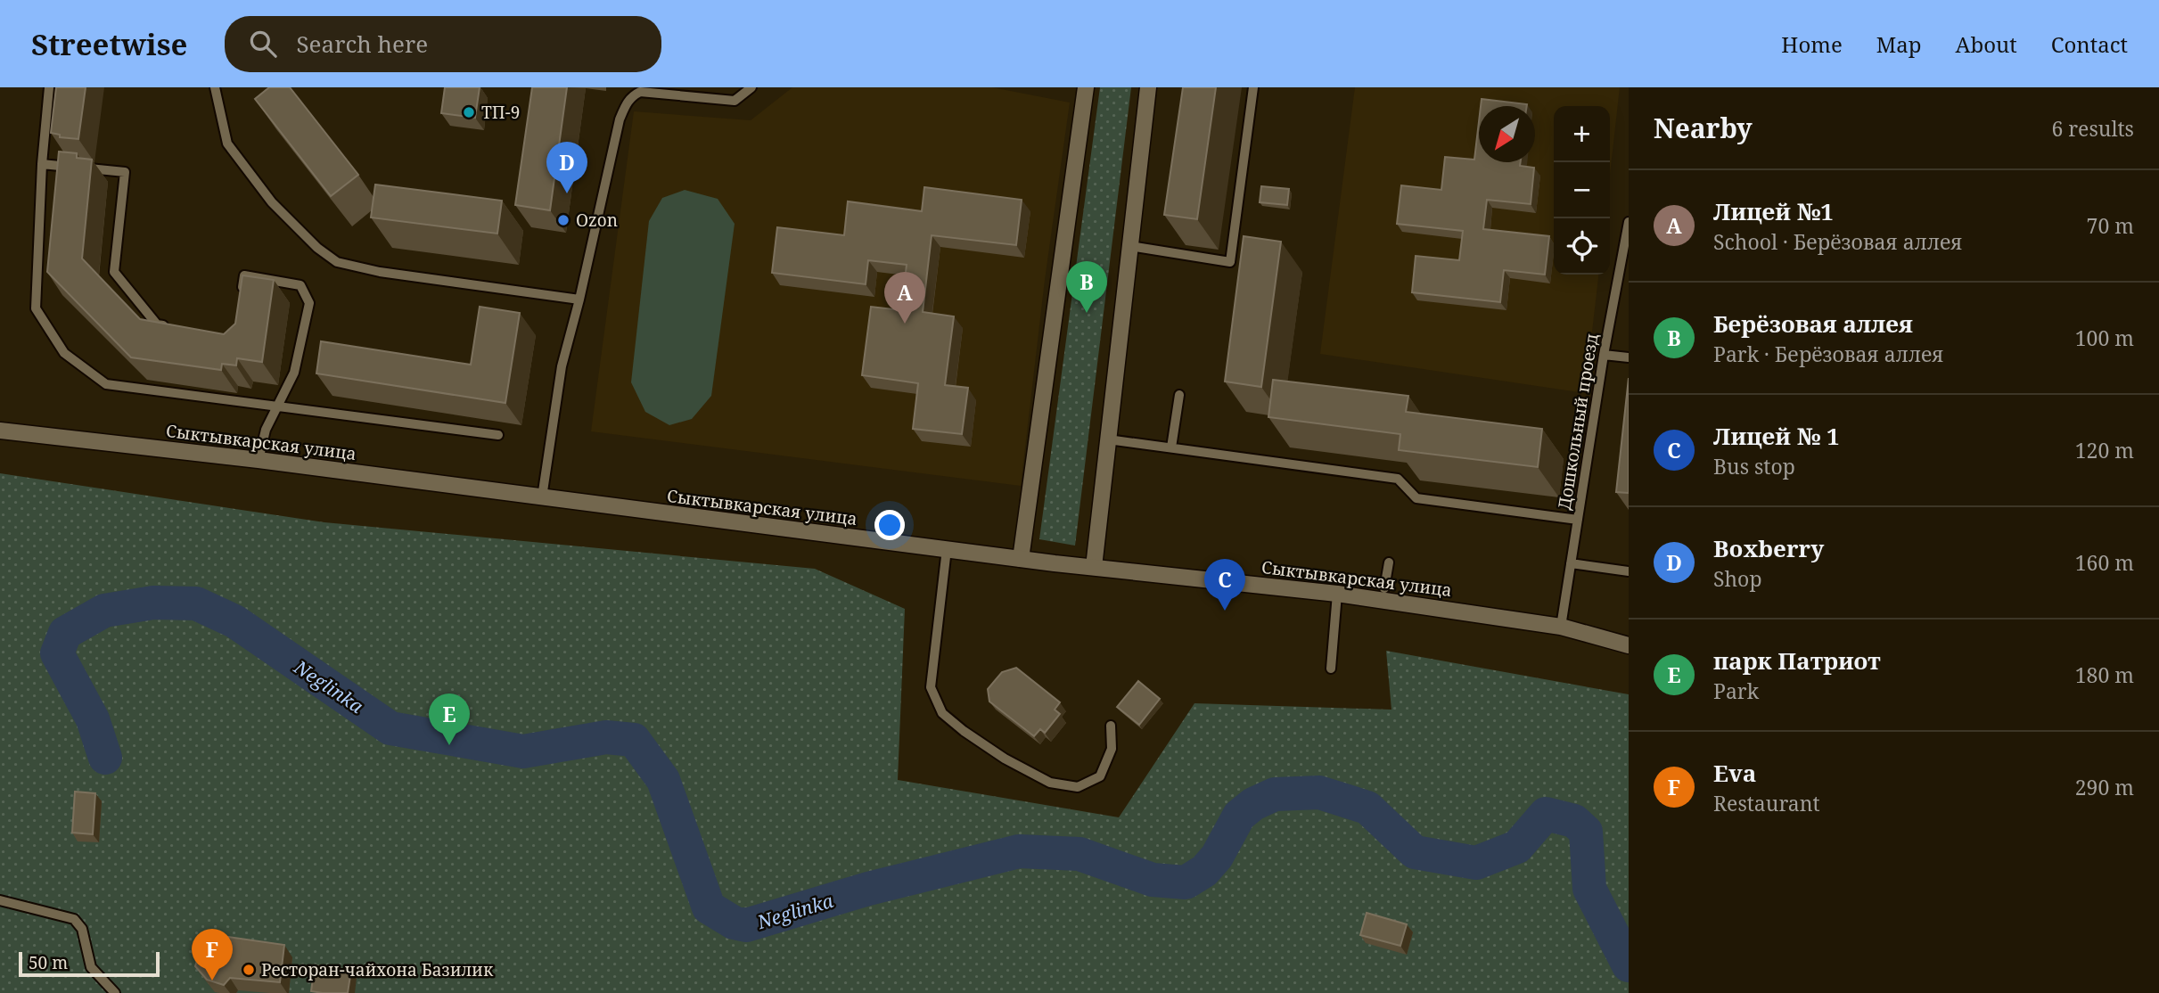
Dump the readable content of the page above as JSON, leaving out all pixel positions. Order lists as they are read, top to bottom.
{
  "streets": {
    "street": ["Сыктывкарская улица"],
    "lane": ["Дошкольный проезд"]
  },
  "crossings": [
    ["Дошкольный проезд", "Сыктывкарская улица"]
  ],
  "water": ["Neglinka"],
  "places": ["ТП-9", "Ozon", "Ресторан-чайхона Базилик"],
  "scale_bar": "50 m",
  "north": "bottom left",
  "page": {
    "header": "Streetwise",
    "search": "Search here",
    "nav": [
      "Home",
      "Map",
      "About",
      "Contact"
    ],
    "heading": ["Nearby", "6 results"],
    "map_buttons": ["+", "−"],
    "pins": [
      "D",
      "B",
      "A",
      "C",
      "E",
      "F"
    ],
    "list": [
      {
        "mark": "A",
        "name": "Лицей №1",
        "note": "School · Берёзовая аллея",
        "value": "70 m"
      },
      {
        "mark": "B",
        "name": "Берёзовая аллея",
        "note": "Park · Берёзовая аллея",
        "value": "100 m"
      },
      {
        "mark": "C",
        "name": "Лицей № 1",
        "note": "Bus stop",
        "value": "120 m"
      },
      {
        "mark": "D",
        "name": "Boxberry",
        "note": "Shop",
        "value": "160 m"
      },
      {
        "mark": "E",
        "name": "парк Патриот",
        "note": "Park",
        "value": "180 m"
      },
      {
        "mark": "F",
        "name": "Eva",
        "note": "Restaurant",
        "value": "290 m"
      }
    ],
    "scale": "50 m"
  }
}
